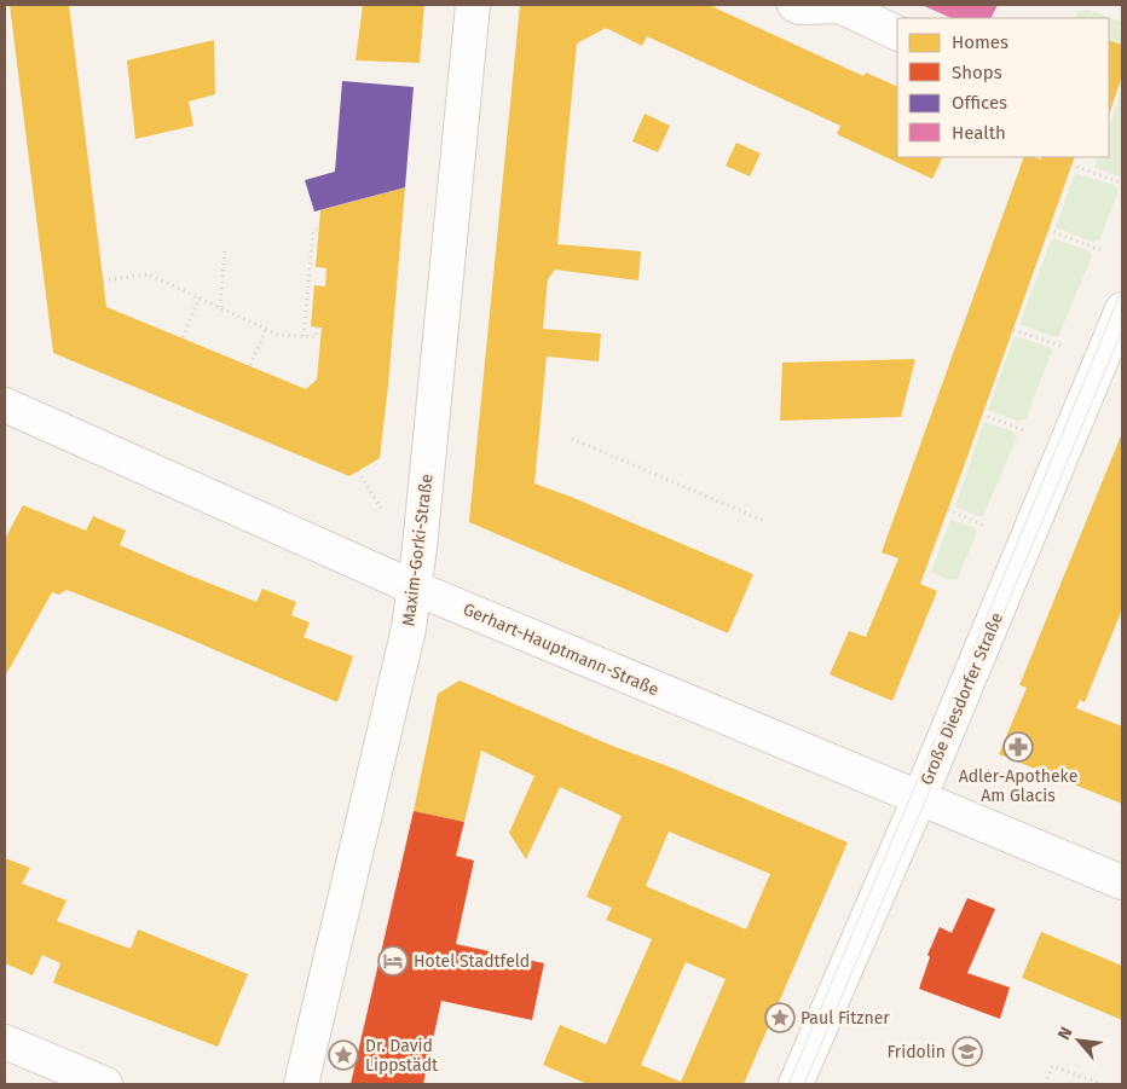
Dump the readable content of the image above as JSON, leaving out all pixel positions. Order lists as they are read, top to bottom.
{
  "streets": {
    "street": ["Maxim-Gorki-Straße", "Gerhart-Hauptmann-Straße", "Große Diesdorfer Straße"]
  },
  "crossings": [
    ["Maxim-Gorki-Straße", "Gerhart-Hauptmann-Straße"],
    ["Gerhart-Hauptmann-Straße", "Große Diesdorfer Straße"]
  ],
  "places": {
    "pharmacy": ["Adler-Apotheke Am Glacis"],
    "hotel": ["Hotel Stadtfeld"],
    "place": ["Paul Fitzner", "Dr. David Lippstädt"],
    "school or university": ["Fridolin"]
  },
  "legend": [
    "Homes",
    "Shops",
    "Offices",
    "Health"
  ],
  "north": "top left"
}
